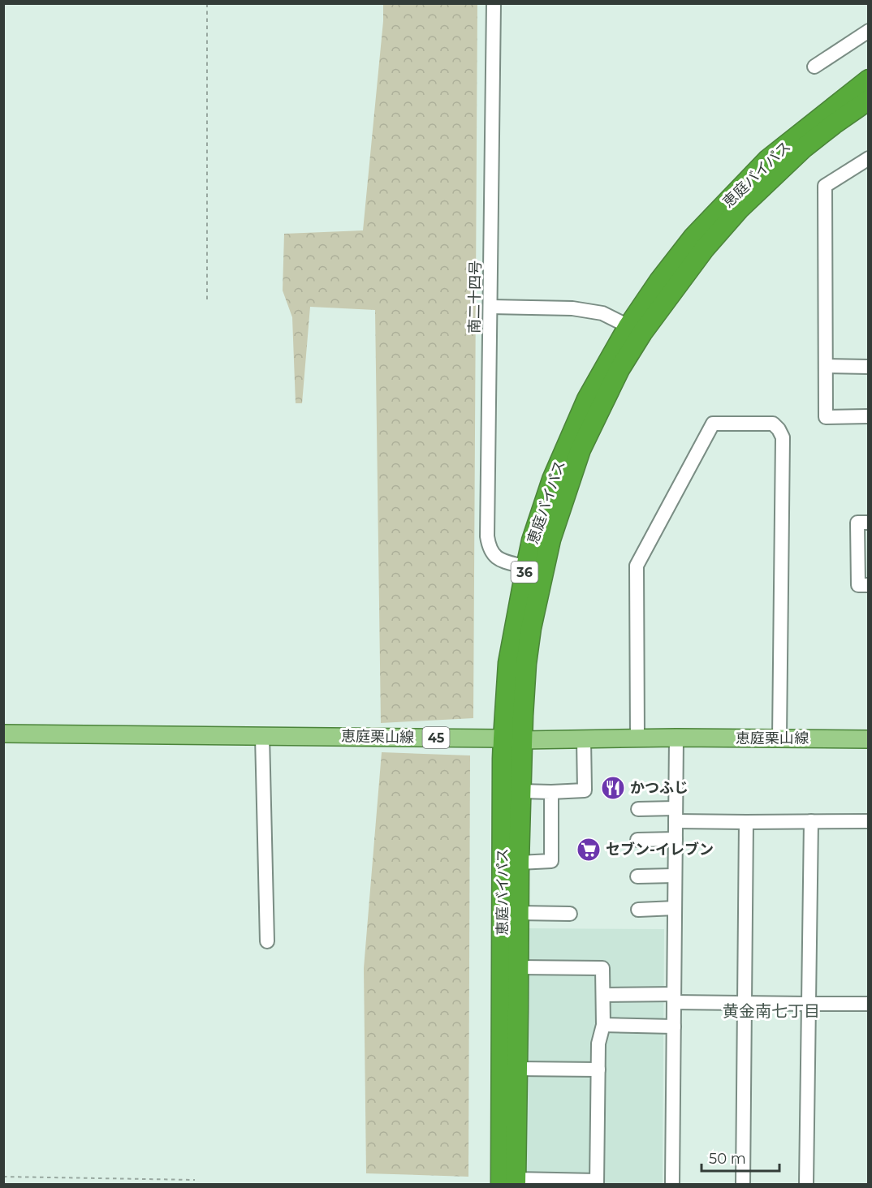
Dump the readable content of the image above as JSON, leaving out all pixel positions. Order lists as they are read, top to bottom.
{
  "streets": {
    "highway": ["恵庭バイパス", "36"],
    "main road": ["恵庭栗山線", "45"],
    "street": ["南二十四号"]
  },
  "crossings": [
    ["恵庭バイパス", "南二十四号"],
    ["恵庭バイパス", "恵庭栗山線"]
  ],
  "districts": ["黄金南七丁目"],
  "places": {
    "restaurant": ["かつふじ"],
    "supermarket": ["セブン-イレブン"]
  },
  "scale_bar": "50 m"
}
